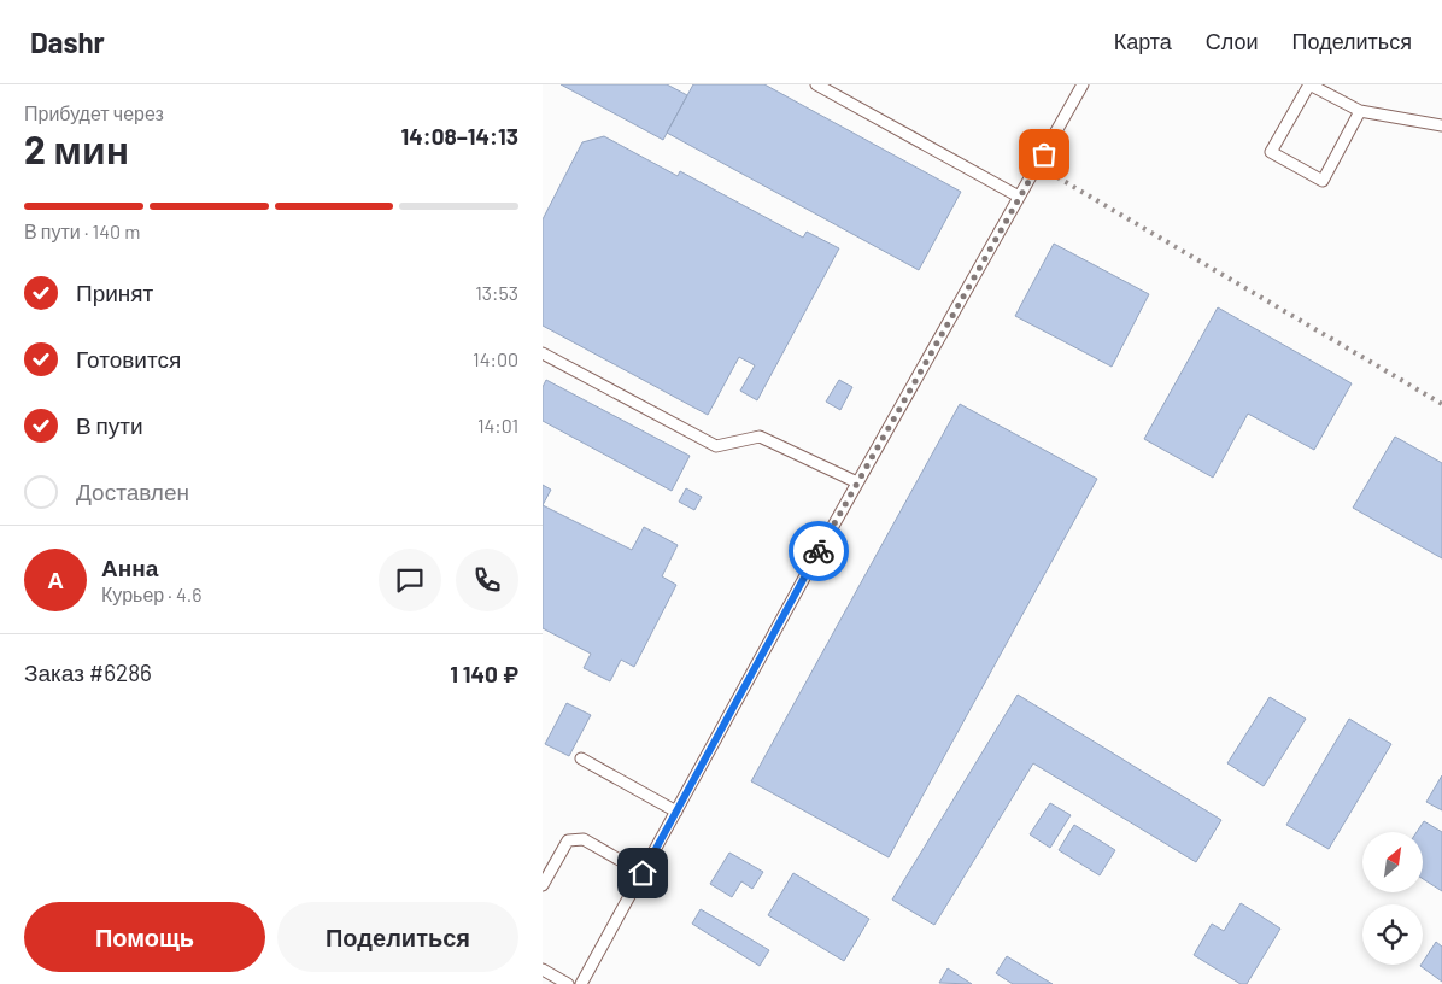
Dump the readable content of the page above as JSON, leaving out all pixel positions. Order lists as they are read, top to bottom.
{
  "north": "top right",
  "page": {
    "header": "Dashr",
    "nav": ["Карта", "Слои", "Поделиться"],
    "heading": ["2 мин", "Прибудет через", "14:08–14:13"],
    "panel": [
      "Анна",
      "Курьер · 4.6",
      "Заказ #6286",
      "1 140 ₽"
    ],
    "bar": "В пути · 140 m",
    "list": [
      ["Принят", "13:53"],
      ["Готовится", "14:00"],
      ["В пути", "14:01"],
      "Доставлен"
    ],
    "round": "А",
    "buttons": ["Помощь", "Поделиться"]
  }
}
